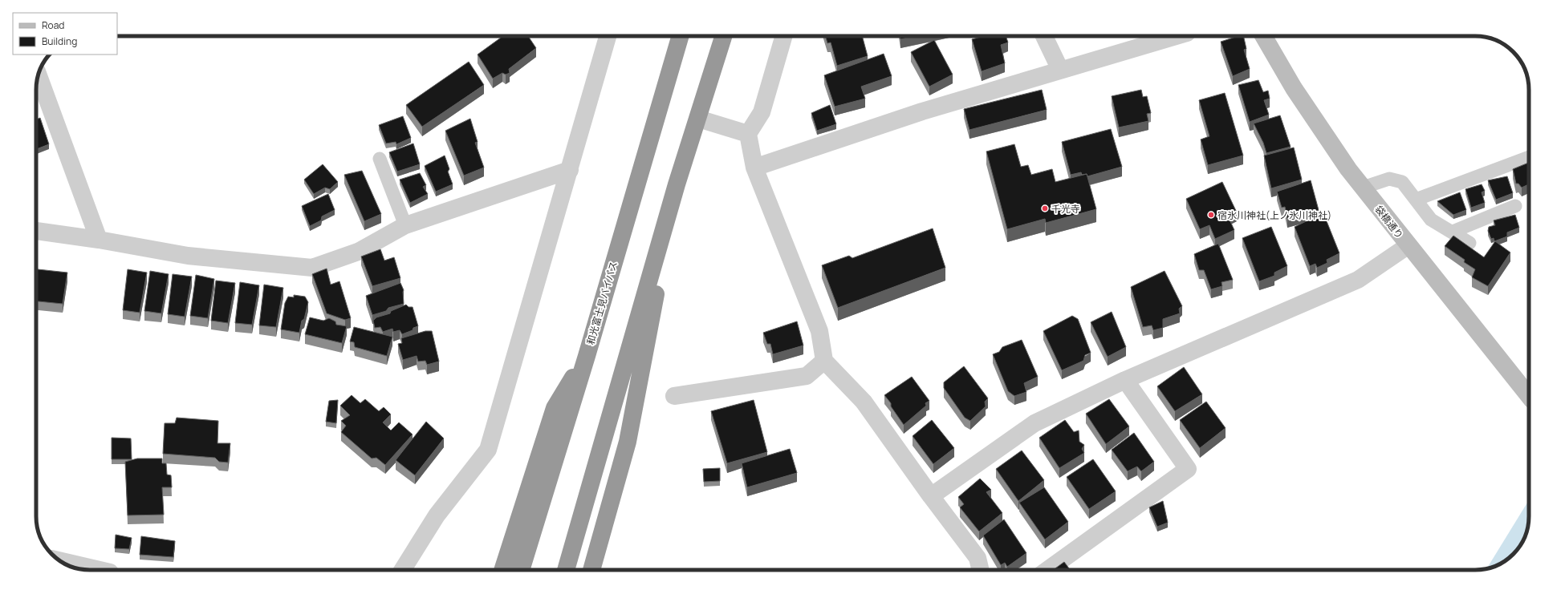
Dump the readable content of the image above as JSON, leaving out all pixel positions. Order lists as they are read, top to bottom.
{
  "streets": {
    "highway": ["和光富士見バイパス"],
    "street": ["袋橋通り"]
  },
  "places": ["千光寺", "宿氷川神社(上ノ氷川神社)"],
  "legend": ["Road", "Building"]
}
